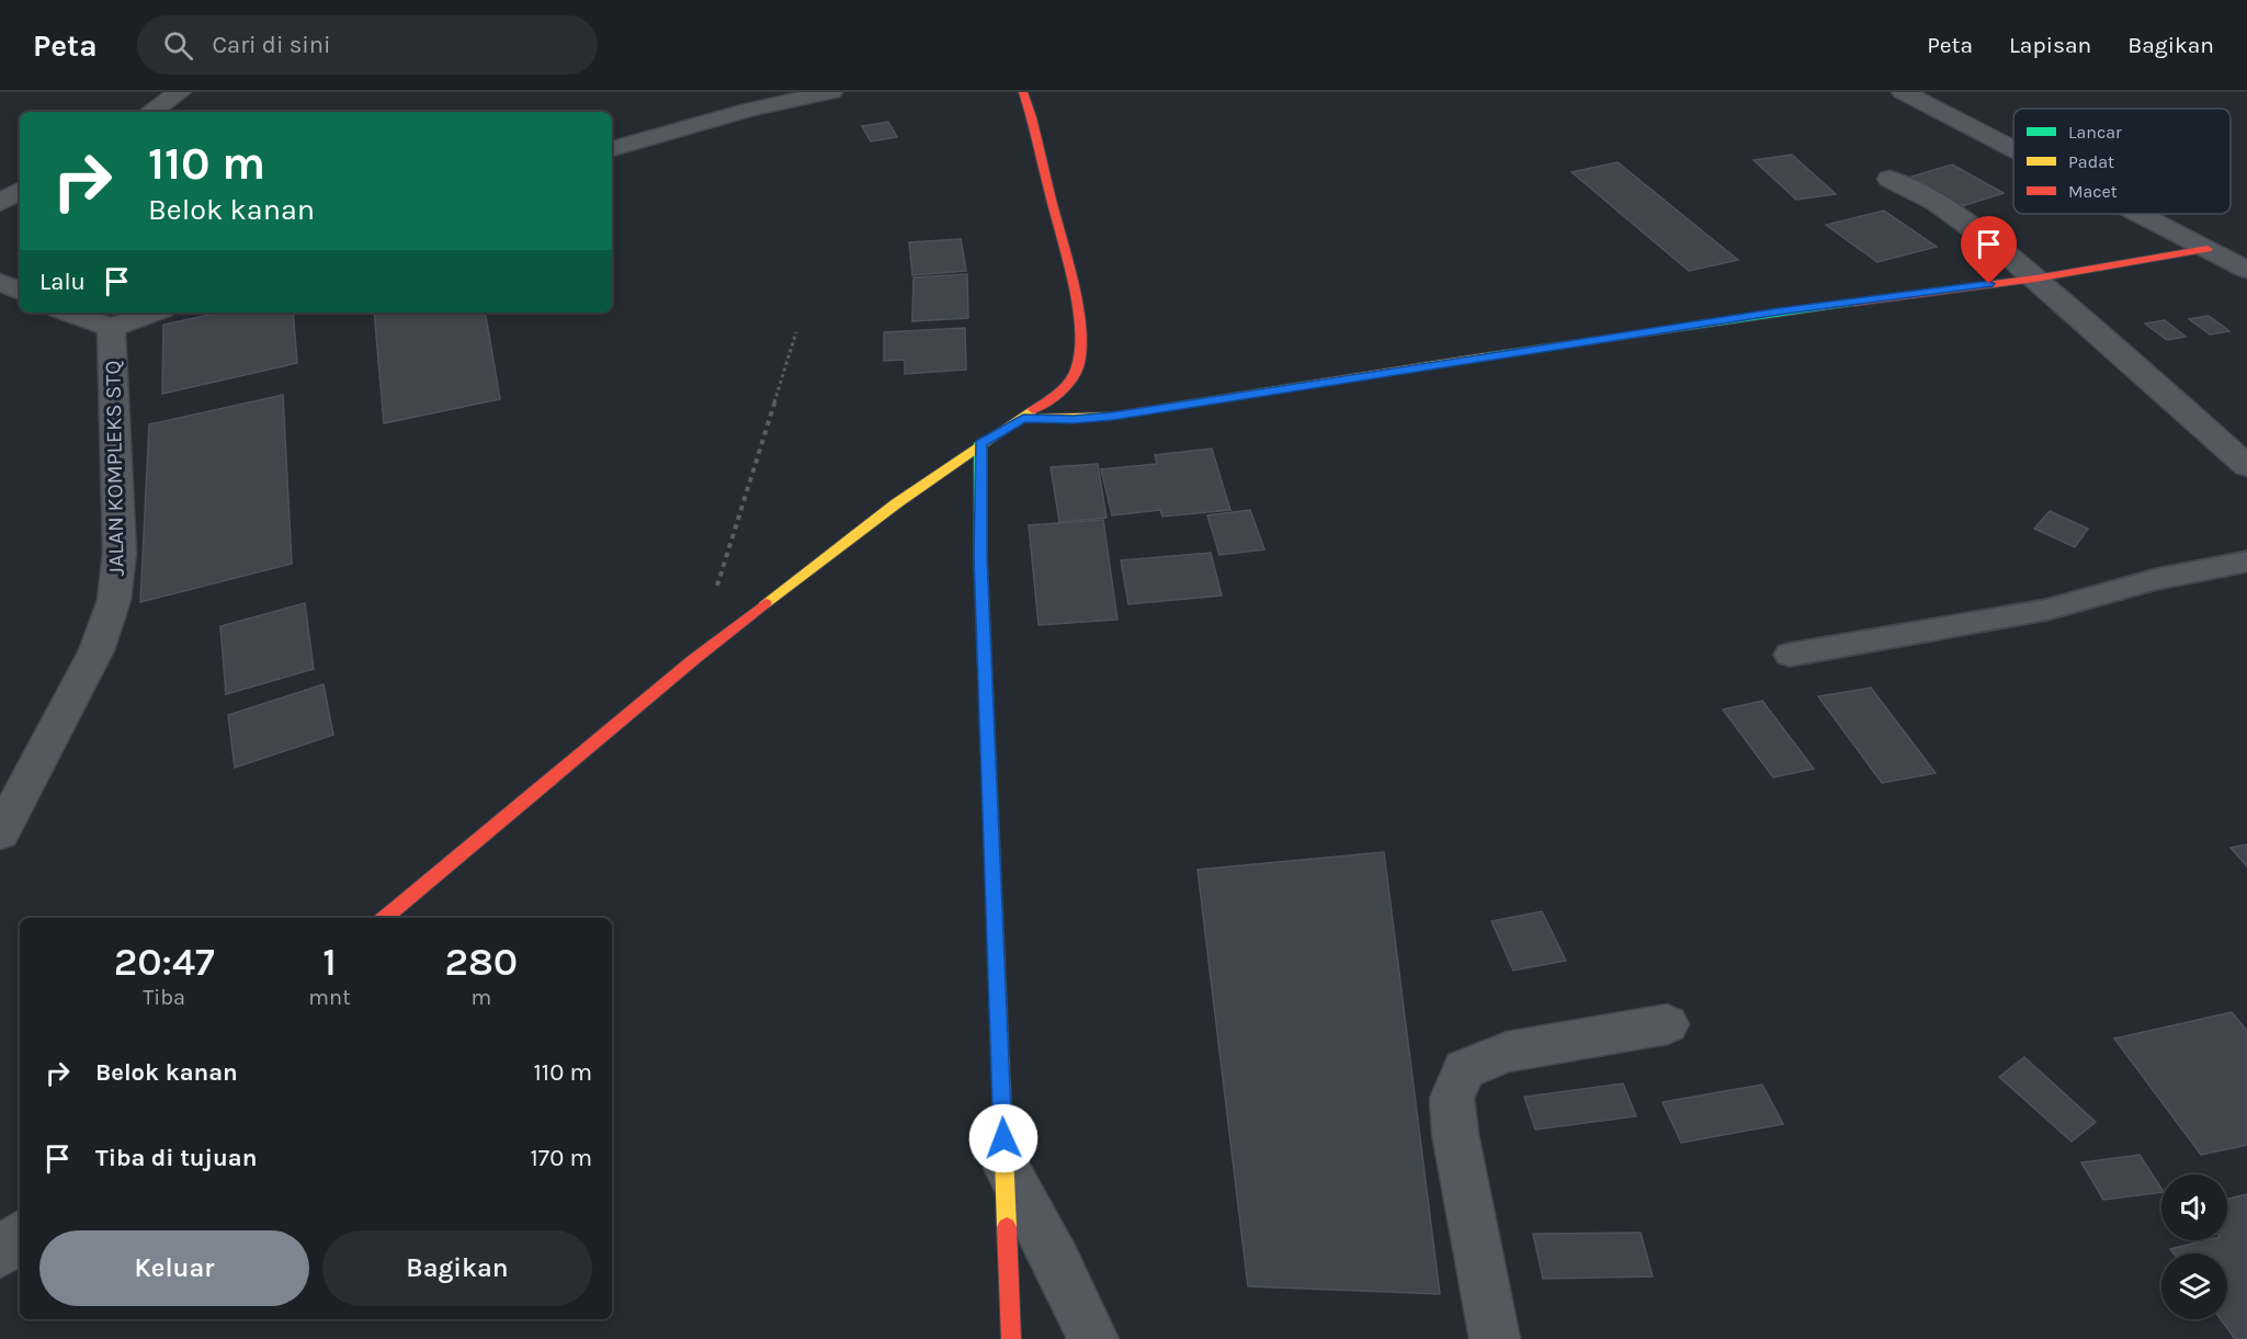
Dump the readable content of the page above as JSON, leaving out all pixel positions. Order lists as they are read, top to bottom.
{
  "streets": {
    "street": ["JALAN KOMPLEKS STQ"]
  },
  "legend": ["Lancar", "Padat", "Macet"],
  "page": {
    "header": "Peta",
    "search": "Cari di sini",
    "nav": ["Peta", "Lapisan", "Bagikan"],
    "turn": ["110 m", "Belok kanan"],
    "then": "Lalu",
    "eta": [
      "20:47",
      "Tiba",
      "1",
      "mnt",
      "280",
      "m"
    ],
    "list": [
      {
        "name": "Belok kanan",
        "value": "110 m"
      },
      {
        "name": "Tiba di tujuan",
        "value": "170 m"
      }
    ],
    "buttons": ["Keluar", "Bagikan"]
  }
}
